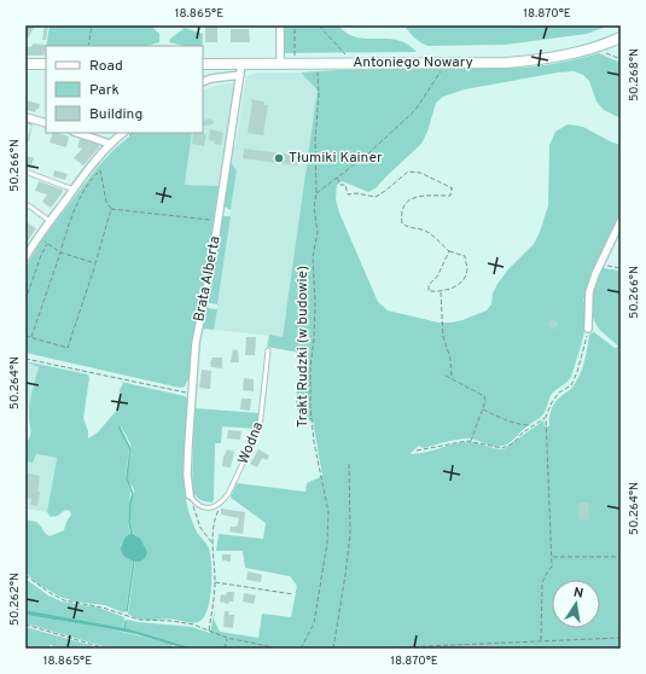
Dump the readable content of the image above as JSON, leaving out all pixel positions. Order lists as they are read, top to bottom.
{
  "streets": {
    "street": ["Antoniego Nowary", "Brata Alberta"],
    "lane": ["Wodna"],
    "path": ["Trakt Rudzki (w budowie)"]
  },
  "crossings": [
    ["Antoniego Nowary", "Brata Alberta"]
  ],
  "places": ["Tłumiki Kainer"],
  "legend": ["Road", "Park", "Building"],
  "north": "top",
  "coordinates": [
    "18.865°E",
    "18.870°E",
    "50.268°N",
    "50.266°N",
    "50.264°N",
    "50.262°N"
  ]
}
